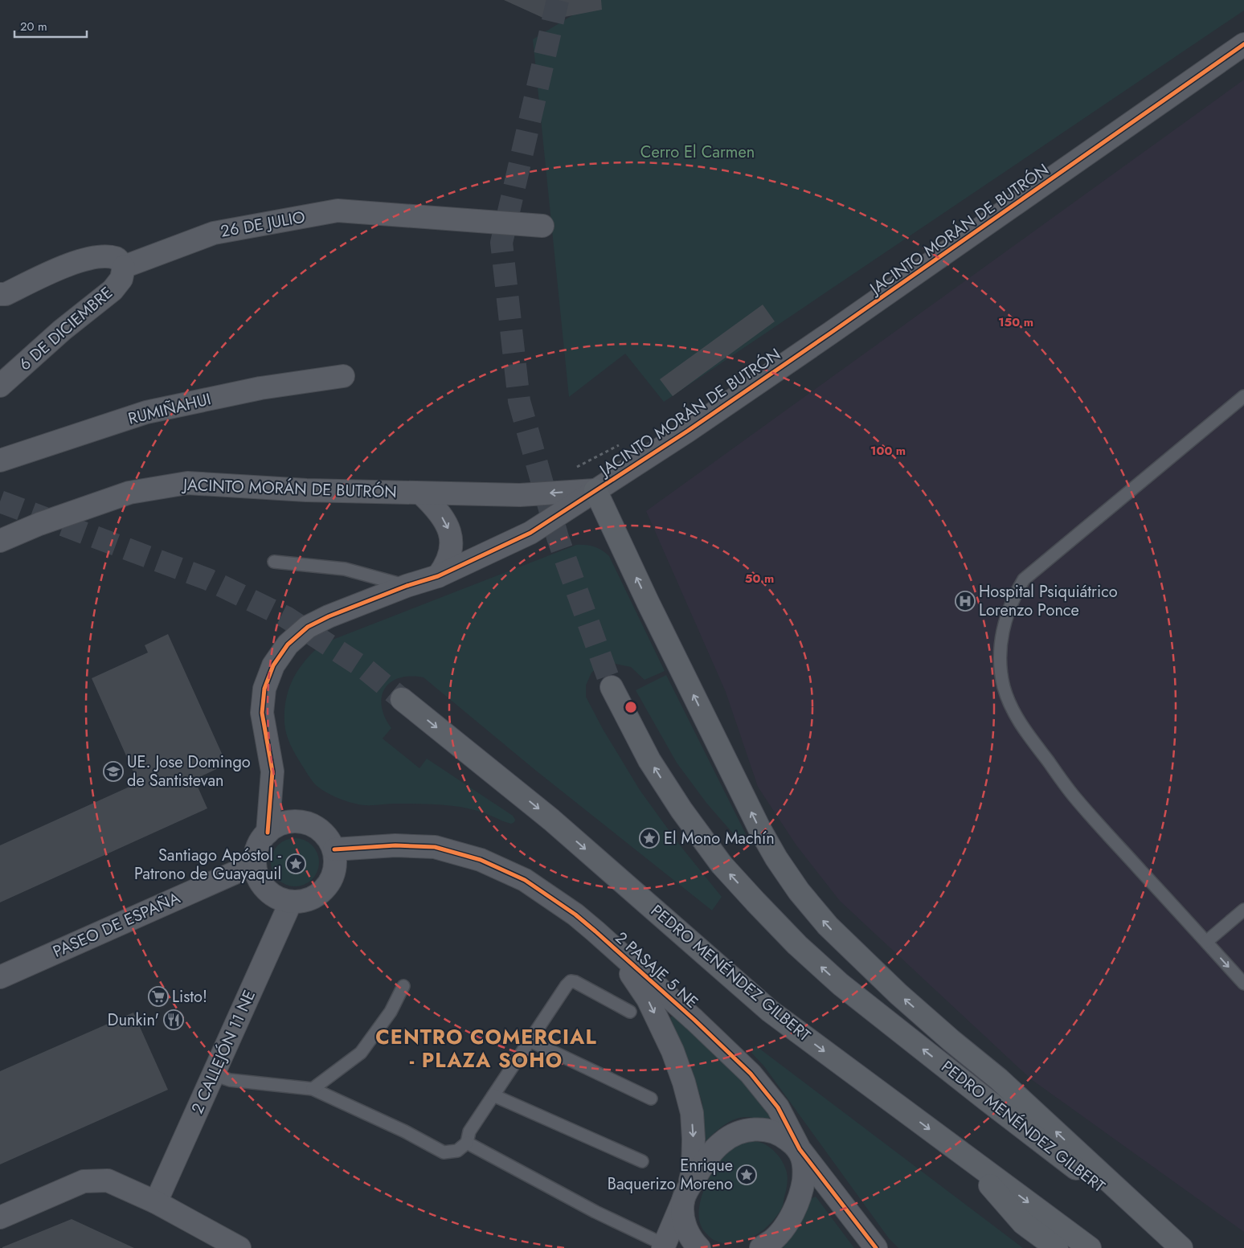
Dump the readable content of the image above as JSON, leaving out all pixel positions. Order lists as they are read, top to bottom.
{
  "streets": {
    "main road": ["PEDRO MENÉNDEZ GILBERT"],
    "street": [
      "26 DE JULIO",
      "JACINTO MORÁN DE BUTRÓN",
      "6 DE DICIEMBRE",
      "RUMIÑAHUI",
      "PASEO DE ESPAÑA",
      "2 PASAJE 5 NE",
      "2 CALLEJÓN 11 NE"
    ]
  },
  "crossings": [
    ["26 DE JULIO", "6 DE DICIEMBRE"],
    ["JACINTO MORÁN DE BUTRÓN", "PASEO DE ESPAÑA"],
    ["JACINTO MORÁN DE BUTRÓN", "2 PASAJE 5 NE"],
    ["JACINTO MORÁN DE BUTRÓN", "2 CALLEJÓN 11 NE"],
    ["PASEO DE ESPAÑA", "2 PASAJE 5 NE"],
    ["PASEO DE ESPAÑA", "2 CALLEJÓN 11 NE"],
    ["2 PASAJE 5 NE", "2 CALLEJÓN 11 NE"]
  ],
  "districts": ["CENTRO COMERCIAL - PLAZA SOHO"],
  "parks": ["Cerro El Carmen"],
  "places": {
    "hospital": ["Hospital Psiquiátrico Lorenzo Ponce"],
    "school or university": ["UE. Jose Domingo de Santistevan"],
    "place": ["El Mono Machín", "Santiago Apóstol - Patrono de Guayaquil", "Enrique Baquerizo Moreno"],
    "supermarket": ["Listo!"],
    "restaurant": ["Dunkin'"]
  },
  "scale_bar": "20 m",
  "rings": ["150 m", "100 m", "50 m"]
}
